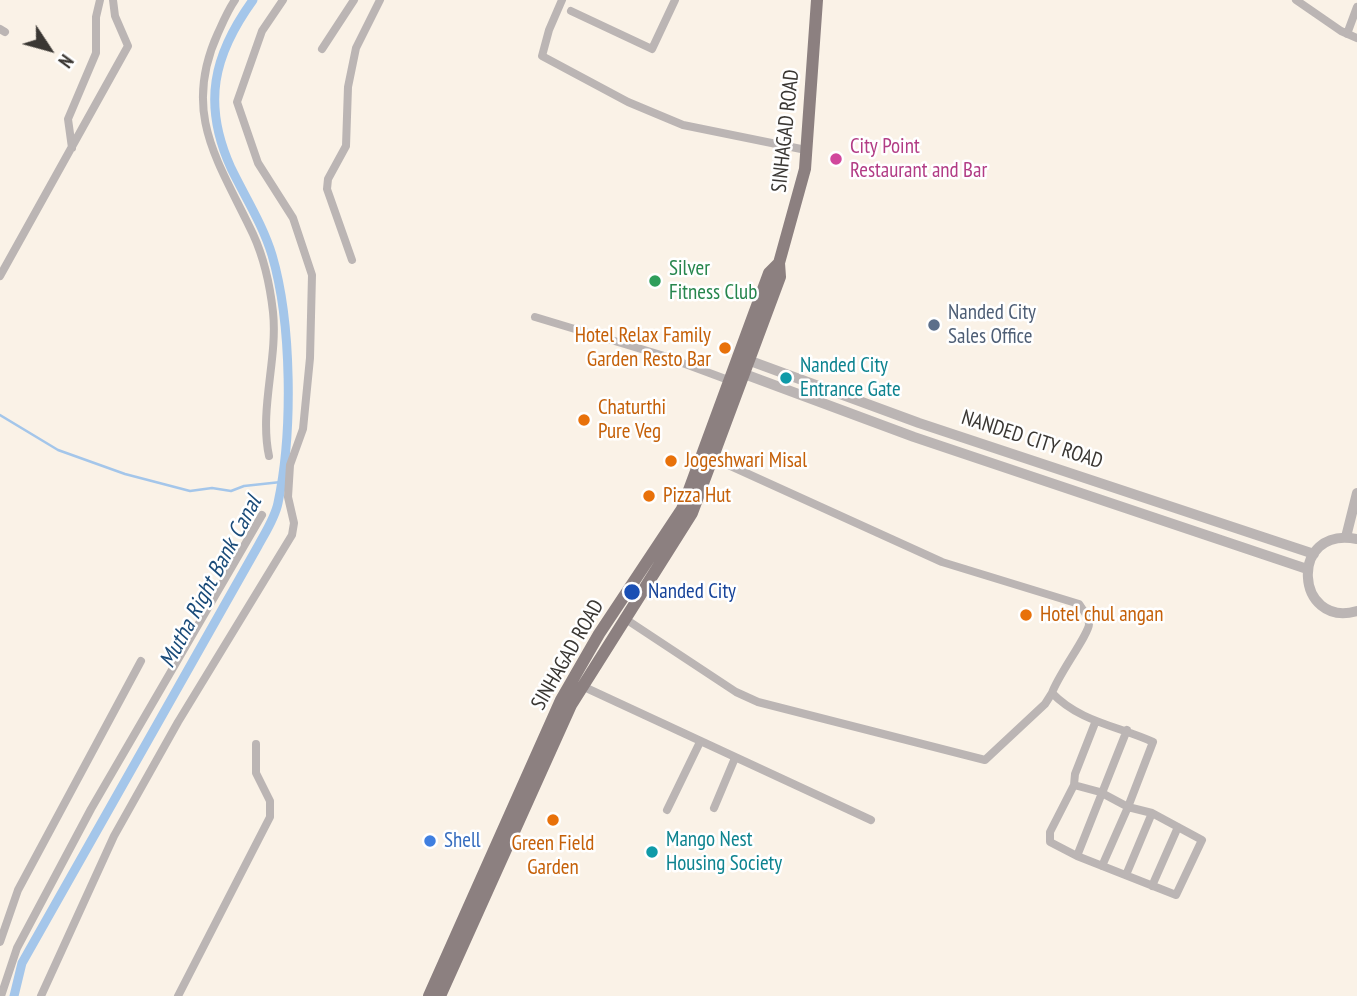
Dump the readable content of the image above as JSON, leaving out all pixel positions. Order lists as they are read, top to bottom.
{
  "streets": {
    "main road": ["SINHAGAD ROAD"],
    "street": ["NANDED CITY ROAD"]
  },
  "crossings": [
    ["SINHAGAD ROAD", "NANDED CITY ROAD"]
  ],
  "water": ["Mutha Right Bank Canal"],
  "places": [
    "City Point Restaurant and Bar",
    "Silver Fitness Club",
    "Nanded City Sales Office",
    "Hotel Relax Family Garden Resto Bar",
    "Nanded City Entrance Gate",
    "Chaturthi Pure Veg",
    "Jogeshwari Misal",
    "Pizza Hut",
    "Nanded City",
    "Hotel chul angan",
    "Green Field Garden",
    "Shell",
    "Mango Nest Housing Society"
  ],
  "north": "bottom right"
}
